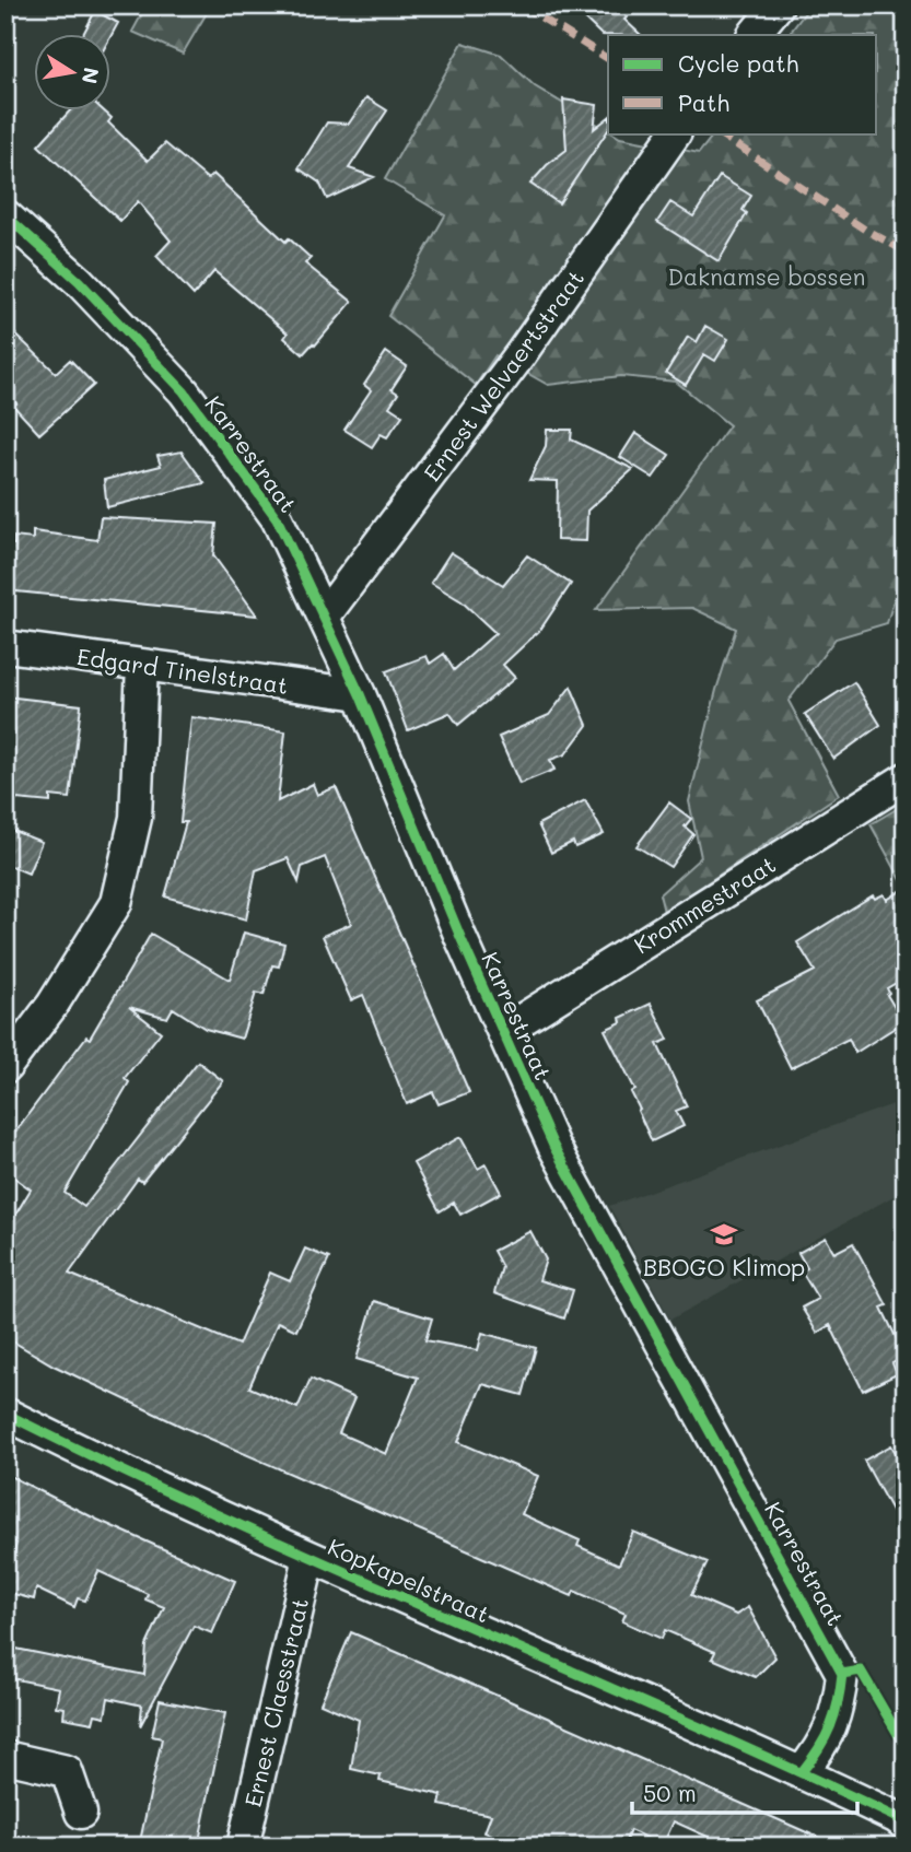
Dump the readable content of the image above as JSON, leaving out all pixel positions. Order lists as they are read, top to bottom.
{
  "streets": {
    "street": [
      "Ernest Welvaertstraat",
      "Karrestraat",
      "Edgard Tinelstraat",
      "Krommestraat",
      "Kopkapelstraat",
      "Ernest Claesstraat"
    ]
  },
  "crossings": [
    ["Ernest Welvaertstraat", "Karrestraat"],
    ["Karrestraat", "Edgard Tinelstraat"],
    ["Karrestraat", "Krommestraat"],
    ["Karrestraat", "Kopkapelstraat"],
    ["Kopkapelstraat", "Ernest Claesstraat"]
  ],
  "parks": ["Daknamse bossen"],
  "places": {
    "school or university": ["BBOGO Klimop"]
  },
  "legend": ["Cycle path", "Path"],
  "scale_bar": "50 m",
  "north": "right"
}
